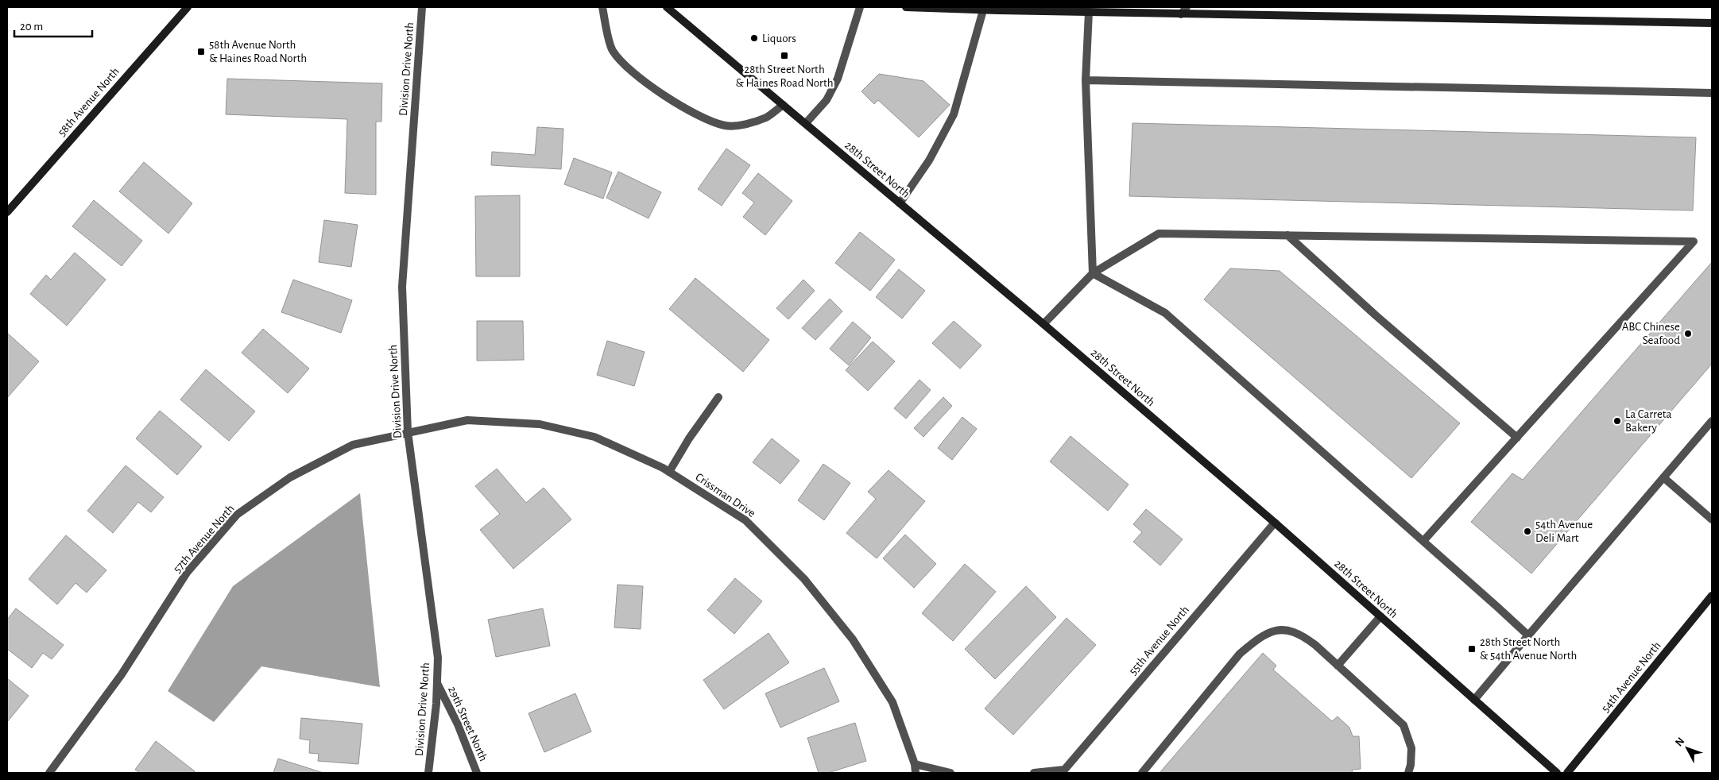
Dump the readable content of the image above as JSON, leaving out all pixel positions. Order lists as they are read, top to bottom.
{
  "streets": {
    "street": [
      "Division Drive North",
      "58th Avenue North",
      "28th Street North",
      "Crissman Drive",
      "57th Avenue North",
      "55th Avenue North",
      "54th Avenue North",
      "29th Street North"
    ]
  },
  "crossings": [
    ["Division Drive North", "Crissman Drive"],
    ["Division Drive North", "57th Avenue North"],
    ["Division Drive North", "29th Street North"],
    ["28th Street North", "55th Avenue North"],
    ["Crissman Drive", "57th Avenue North"]
  ],
  "places": {
    "other": [
      "Liquors",
      "ABC Chinese Seafood",
      "La Carreta Bakery",
      "54th Avenue Deli Mart"
    ],
    "transit": ["58th Avenue North & Haines Road North", "28th Street North & Haines Road North", "28th Street North & 54th Avenue North"]
  },
  "scale_bar": "20 m",
  "north": "top left"
}
